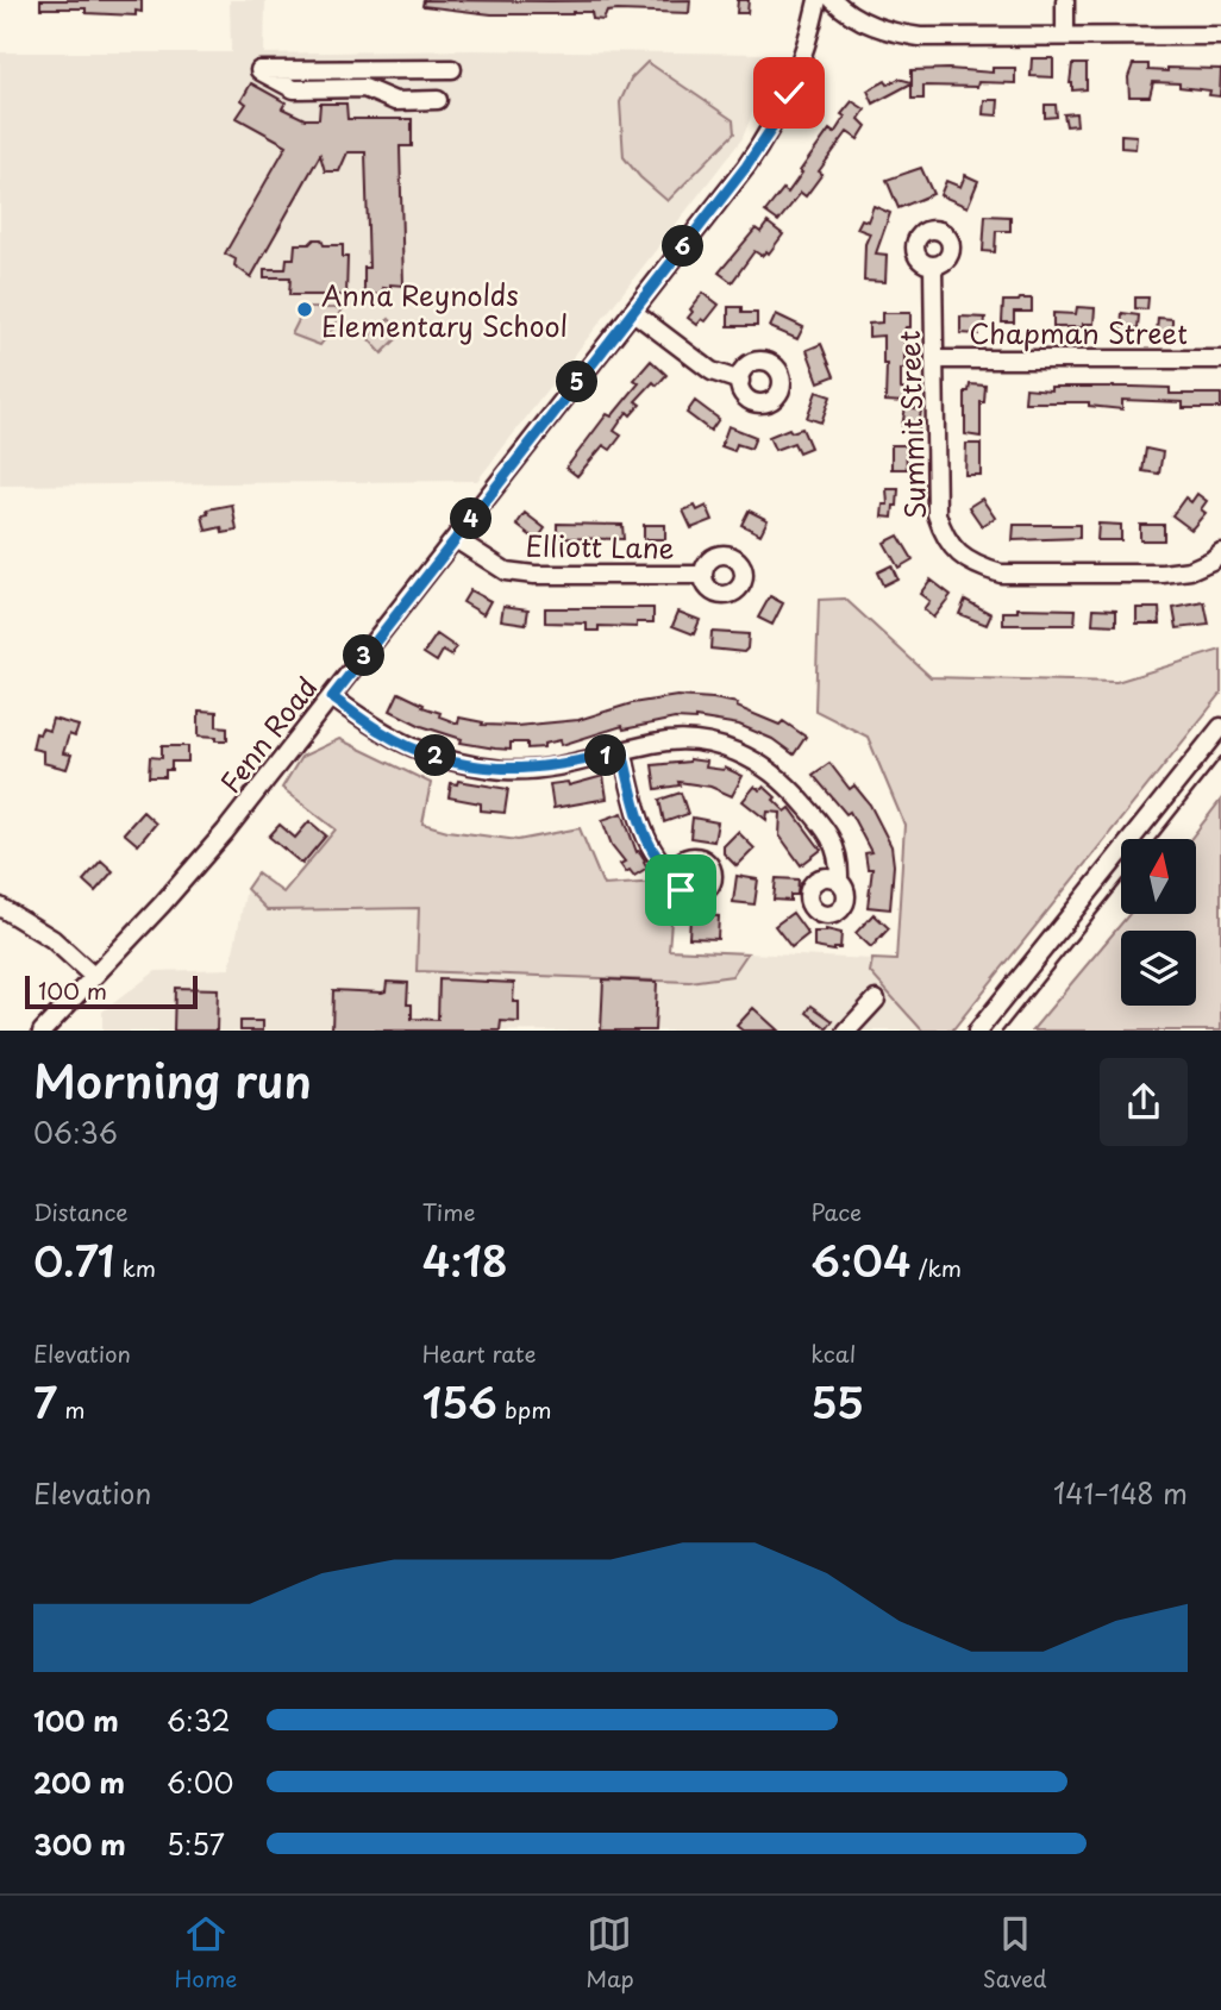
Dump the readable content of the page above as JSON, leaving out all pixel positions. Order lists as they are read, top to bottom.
{
  "streets": {
    "street": [
      "Chapman Street",
      "Summit Street",
      "Elliott Lane",
      "Fenn Road"
    ]
  },
  "crossings": [
    ["Chapman Street", "Summit Street"],
    ["Elliott Lane", "Fenn Road"]
  ],
  "places": ["Anna Reynolds Elementary School"],
  "scale_bar": "100 m",
  "north": "top",
  "page": {
    "pins": [
      "6",
      "5",
      "4",
      "3",
      "1",
      "2"
    ],
    "scale": "100 m",
    "heading": ["Morning run", "06:36"],
    "stats": [
      ["Distance", "0.71 km"],
      ["Time", "4:18"],
      ["Pace", "6:04 /km"],
      ["Elevation", "7 m"],
      ["Heart rate", "156 bpm"],
      ["kcal", "55"]
    ],
    "chart": ["Elevation", "141–148 m"],
    "list": [
      {
        "name": "100 m",
        "note": "6:32"
      },
      {
        "name": "200 m",
        "note": "6:00"
      },
      {
        "name": "300 m",
        "note": "5:57"
      }
    ],
    "tabs": ["Home", "Map", "Saved"]
  }
}
